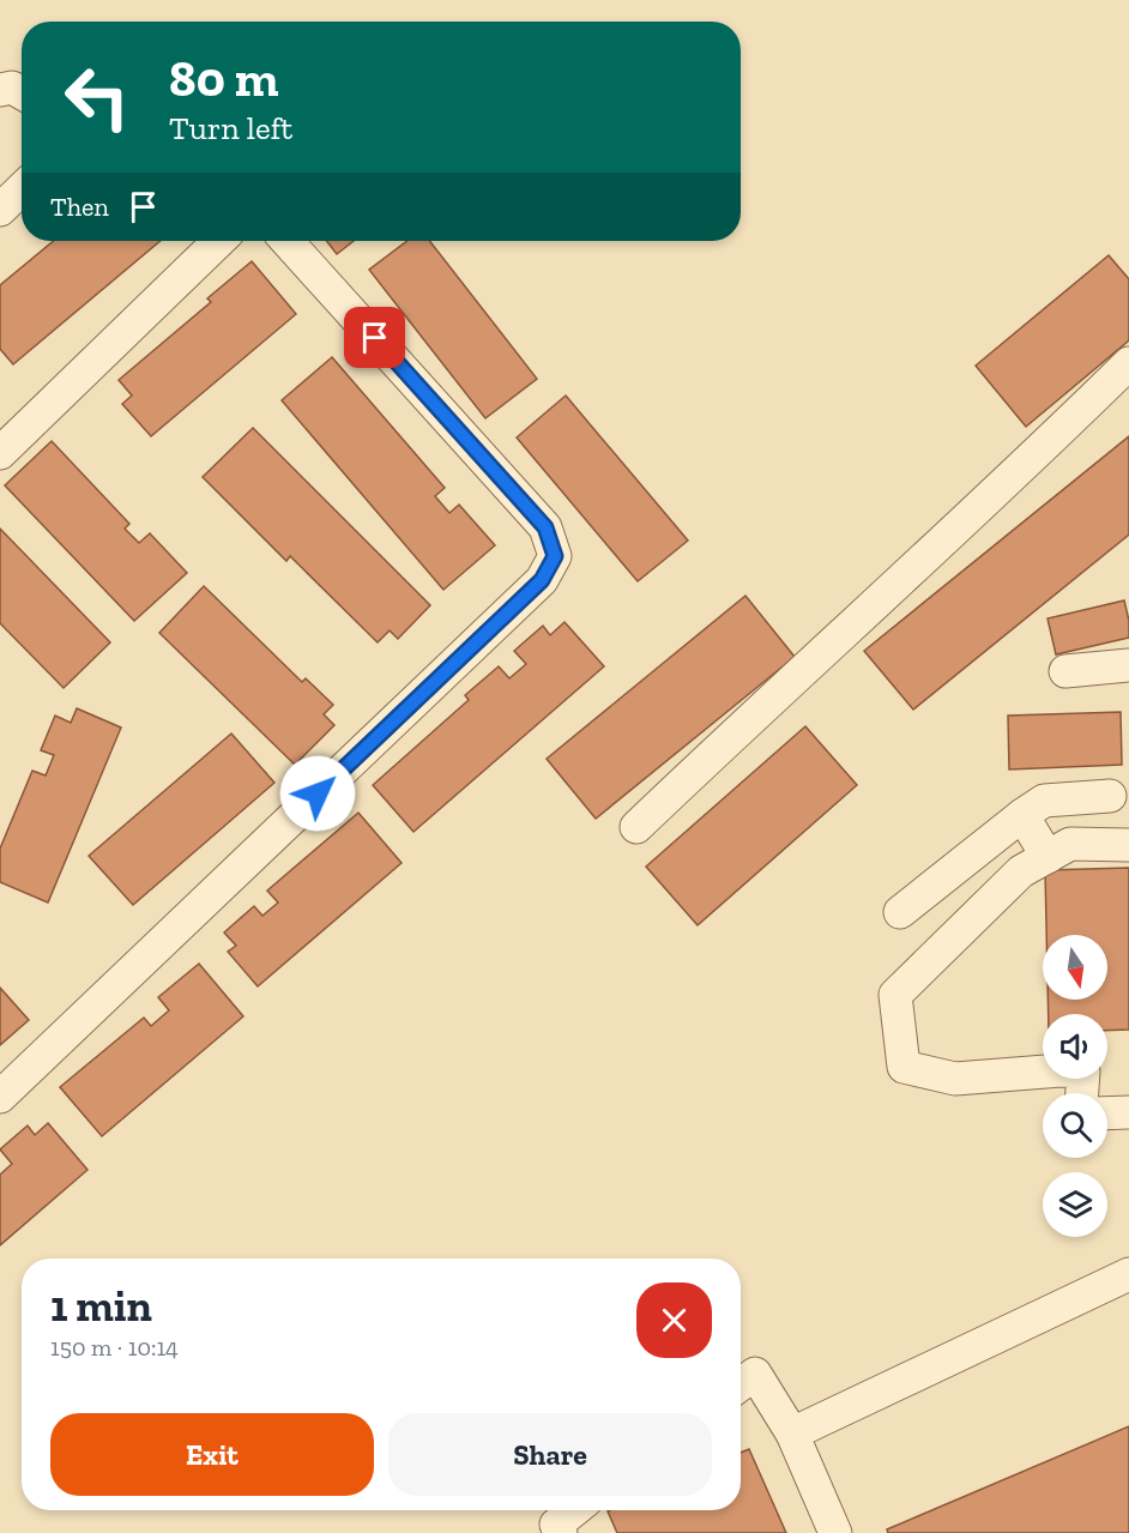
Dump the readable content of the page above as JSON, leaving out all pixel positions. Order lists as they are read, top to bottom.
{
  "north": "bottom",
  "page": {
    "turn": ["80 m", "Turn left"],
    "then": "Then",
    "heading": ["1 min", "150 m · 10:14"],
    "buttons": ["Exit", "Share"]
  }
}
